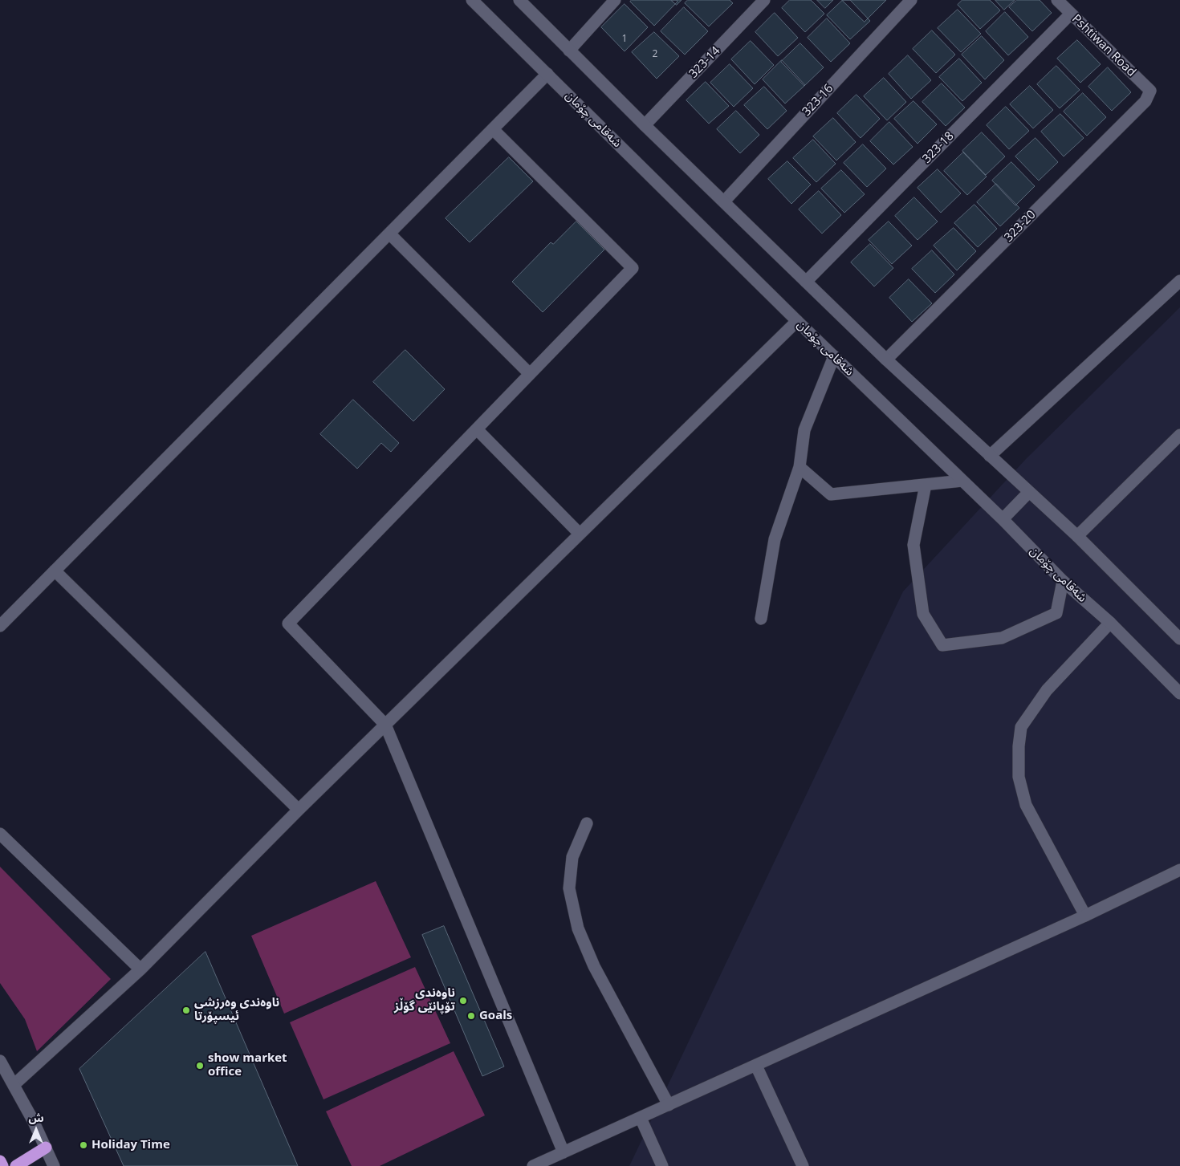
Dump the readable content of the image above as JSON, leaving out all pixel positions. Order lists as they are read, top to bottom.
{
  "streets": {
    "street": [
      "Pshtiwan Road",
      "323-14",
      "323-16",
      "شەقامی چۆمان",
      "323-18",
      "323-20"
    ]
  },
  "crossings": [
    ["Pshtiwan Road", "323-18"],
    ["Pshtiwan Road", "323-20"]
  ],
  "places": [
    "ناوەندی تۆپانێی گۆڵز",
    "ناوەندی وەرزشی ئیسپۆرتا",
    "Goals",
    "show market office",
    "Holiday Time"
  ],
  "house_numbers": ["1", "2"],
  "north": "top"
}
